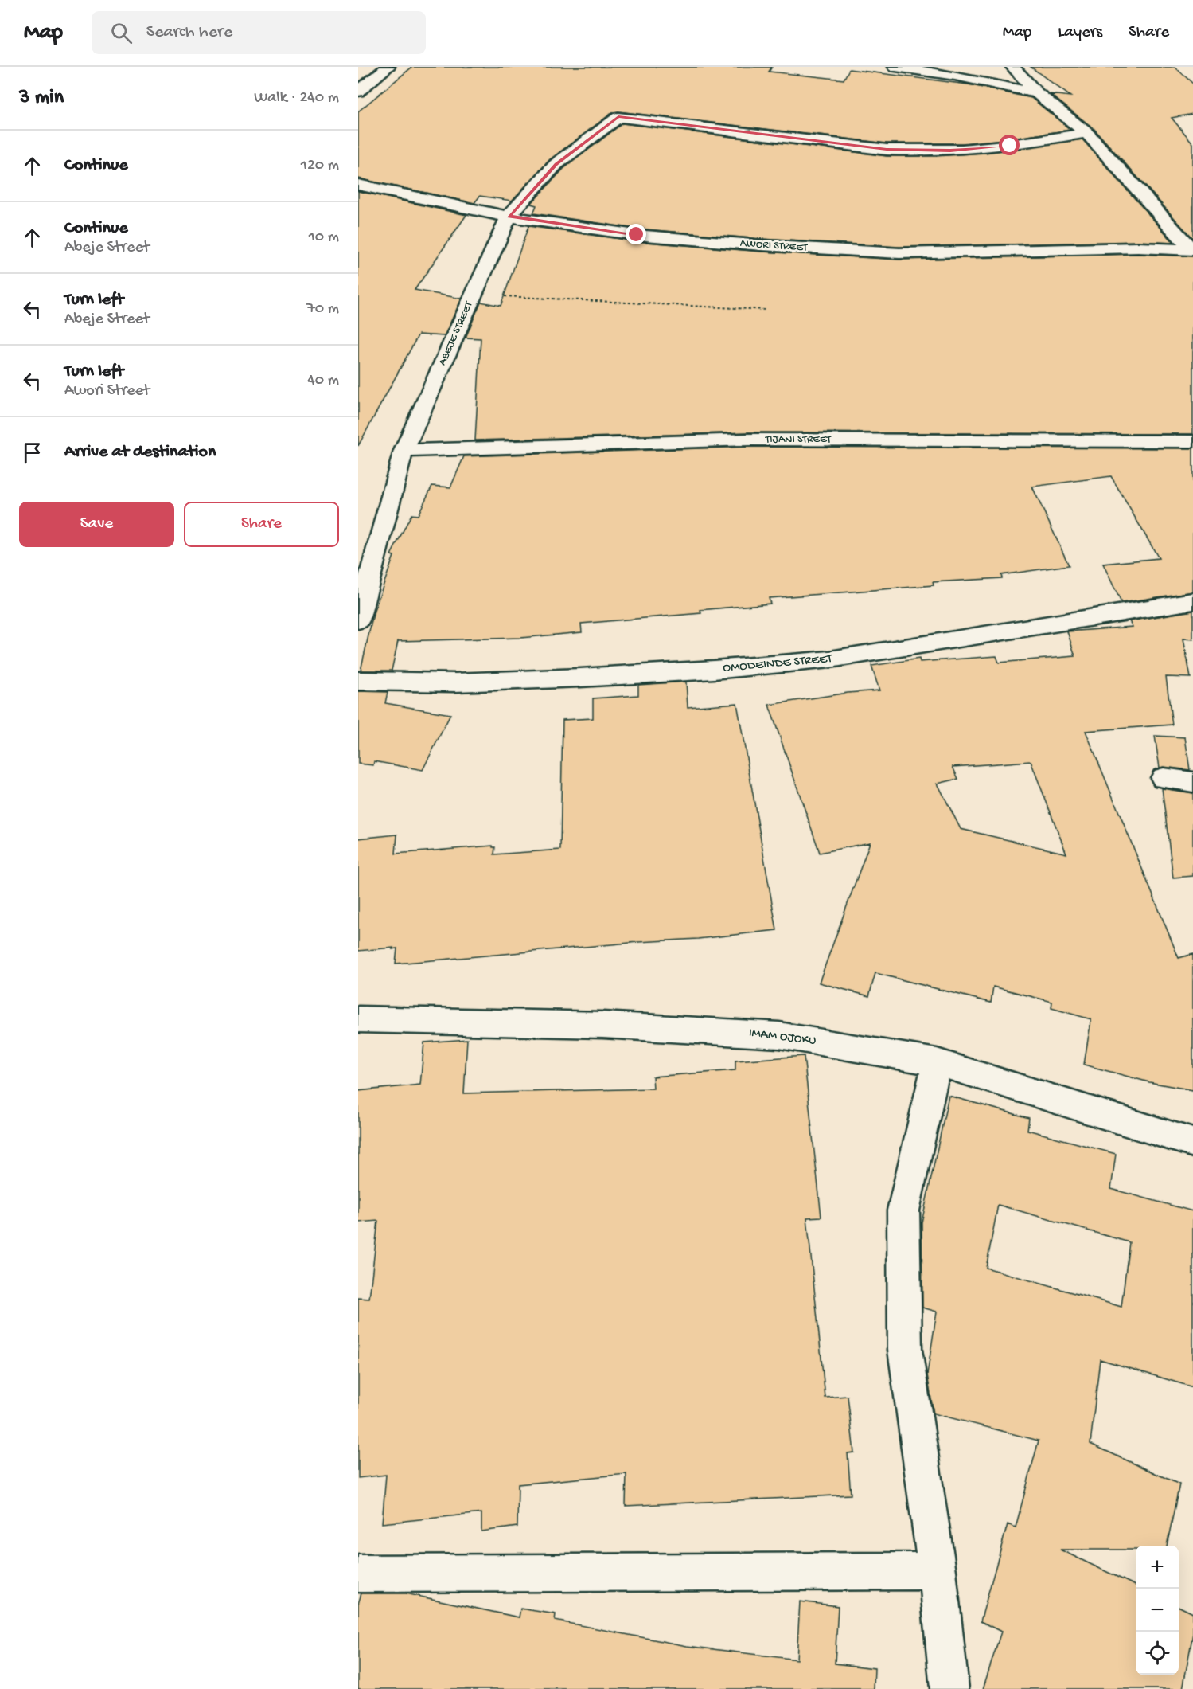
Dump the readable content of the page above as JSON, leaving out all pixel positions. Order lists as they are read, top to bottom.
{
  "streets": {
    "street": [
      "AWORI STREET",
      "ABEJE STREET",
      "TIJANI STREET",
      "OMODEINDE STREET",
      "IMAM OJOKU"
    ]
  },
  "crossings": [
    ["AWORI STREET", "ABEJE STREET"],
    ["ABEJE STREET", "TIJANI STREET"]
  ],
  "page": {
    "header": "Map",
    "search": "Search here",
    "nav": ["Map", "Layers", "Share"],
    "heading": ["3 min", "Walk · 240 m"],
    "list": [
      ["Continue", "120 m"],
      ["Continue", "Abeje Street", "10 m"],
      ["Turn left", "Abeje Street", "70 m"],
      ["Turn left", "Awori Street", "40 m"],
      "Arrive at destination"
    ],
    "buttons": ["Save", "Share"],
    "map_buttons": ["+", "−"]
  }
}
